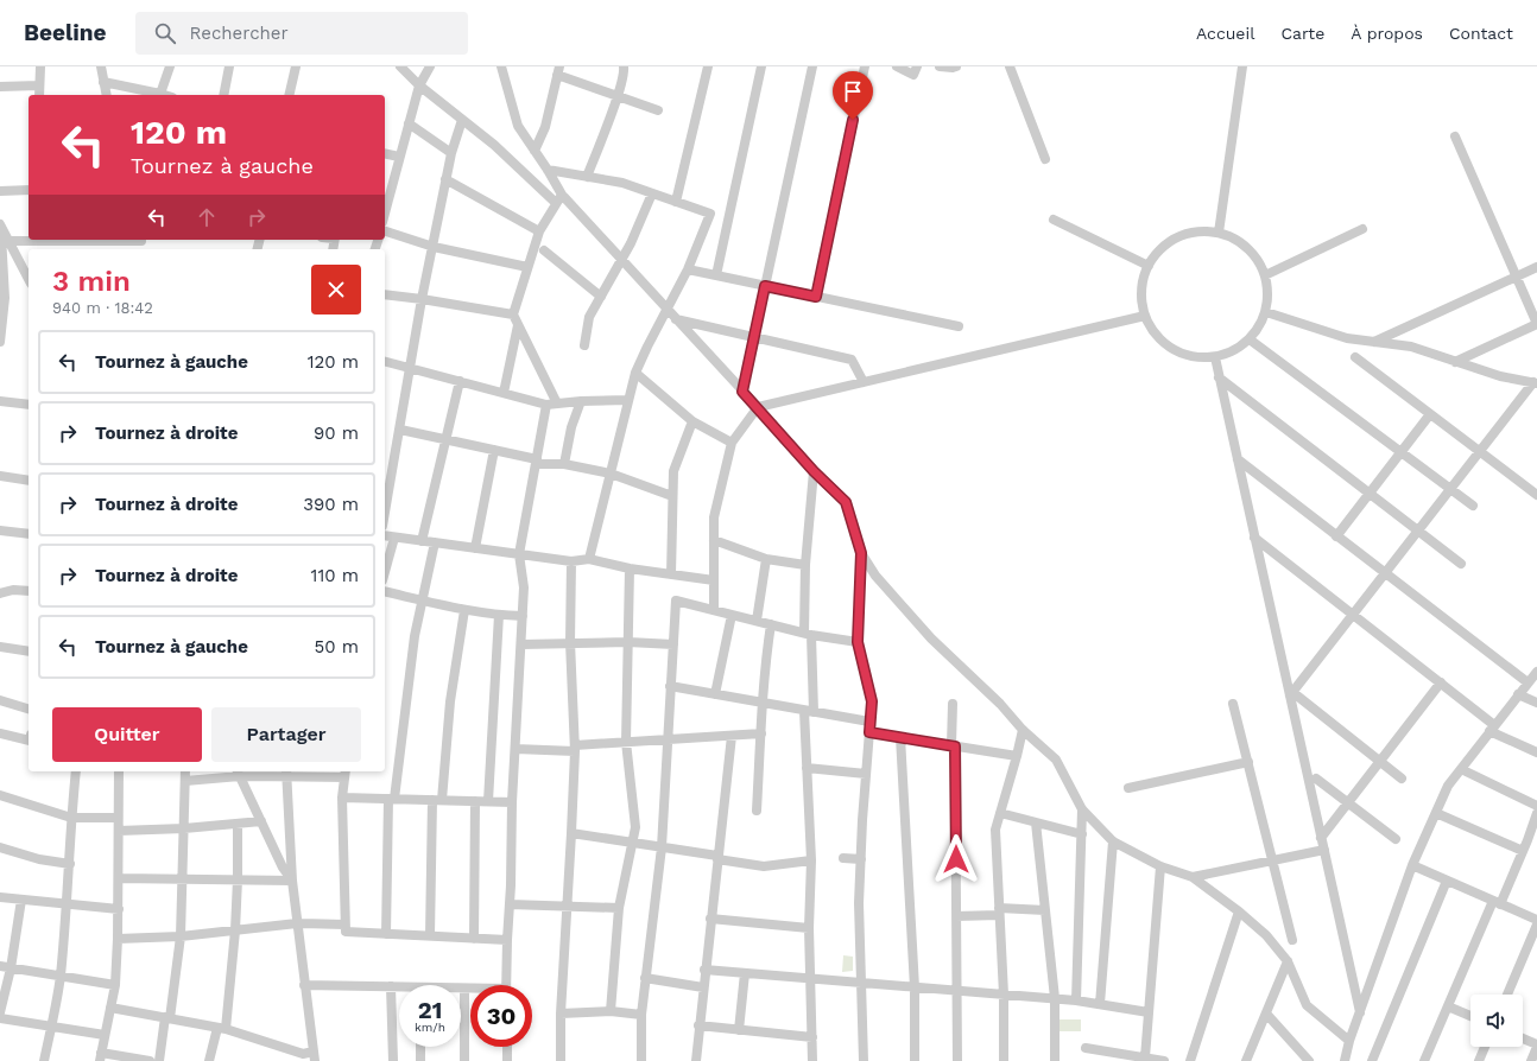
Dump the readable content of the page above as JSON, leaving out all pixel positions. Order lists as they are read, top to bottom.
{
  "page": {
    "header": "Beeline",
    "search": "Rechercher",
    "nav": [
      "Accueil",
      "Carte",
      "À propos",
      "Contact"
    ],
    "turn": ["120 m", "Tournez à gauche"],
    "heading": ["3 min", "940 m · 18:42"],
    "list": [
      {
        "name": "Tournez à gauche",
        "value": "120 m"
      },
      {
        "name": "Tournez à droite",
        "value": "90 m"
      },
      {
        "name": "Tournez à droite",
        "value": "390 m"
      },
      {
        "name": "Tournez à droite",
        "value": "110 m"
      },
      {
        "name": "Tournez à gauche",
        "value": "50 m"
      }
    ],
    "buttons": ["Quitter", "Partager"],
    "speed": "21 km/h",
    "limit": "30"
  }
}
